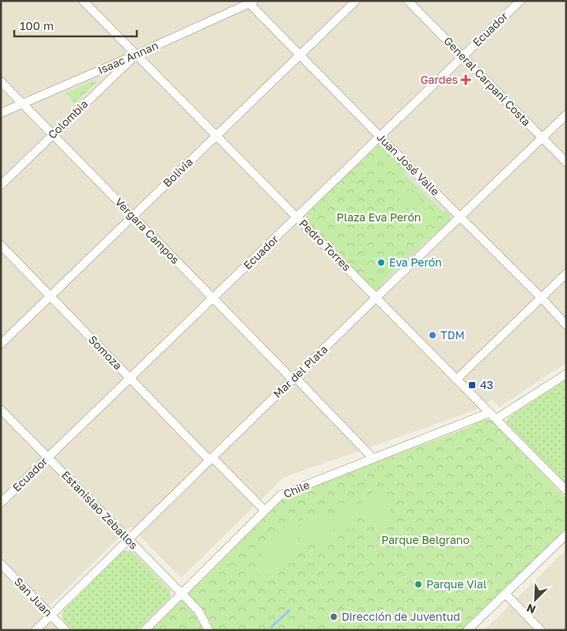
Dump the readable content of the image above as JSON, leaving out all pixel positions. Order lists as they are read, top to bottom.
{
  "streets": {
    "street": [
      "Ecuador",
      "Isaac Annan",
      "General Carpani Costa",
      "Colombia",
      "Juan José Valle",
      "Bolivia",
      "Vergara Campos",
      "Pedro Torres",
      "Somoza",
      "Mar del Plata",
      "Chile",
      "Estanislao Zeballos",
      "San Juan"
    ]
  },
  "crossings": [
    ["Ecuador", "General Carpani Costa"],
    ["Ecuador", "Juan José Valle"],
    ["Ecuador", "Vergara Campos"],
    ["Ecuador", "Pedro Torres"],
    ["Ecuador", "Somoza"],
    ["Ecuador", "Estanislao Zeballos"],
    ["Isaac Annan", "Colombia"],
    ["Isaac Annan", "Juan José Valle"],
    ["Isaac Annan", "Vergara Campos"],
    ["Isaac Annan", "Pedro Torres"],
    ["General Carpani Costa", "Mar del Plata"],
    ["Colombia", "Vergara Campos"],
    ["Colombia", "Pedro Torres"],
    ["Juan José Valle", "Bolivia"],
    ["Juan José Valle", "Mar del Plata"],
    ["Bolivia", "Vergara Campos"],
    ["Bolivia", "Pedro Torres"],
    ["Bolivia", "Somoza"],
    ["Vergara Campos", "Mar del Plata"],
    ["Vergara Campos", "Chile"],
    ["Pedro Torres", "Mar del Plata"],
    ["Pedro Torres", "Chile"],
    ["Somoza", "Mar del Plata"],
    ["Somoza", "Chile"],
    ["Mar del Plata", "Estanislao Zeballos"],
    ["Mar del Plata", "San Juan"],
    ["Chile", "Estanislao Zeballos"]
  ],
  "parks": ["Plaza Eva Perón", "Parque Belgrano"],
  "places": {
    "health": ["Gardes"],
    "other": [
      "Eva Perón",
      "TDM",
      "Parque Vial",
      "Dirección de Juventud"
    ],
    "transit": ["43"]
  },
  "scale_bar": "100 m",
  "north": "bottom left"
}
